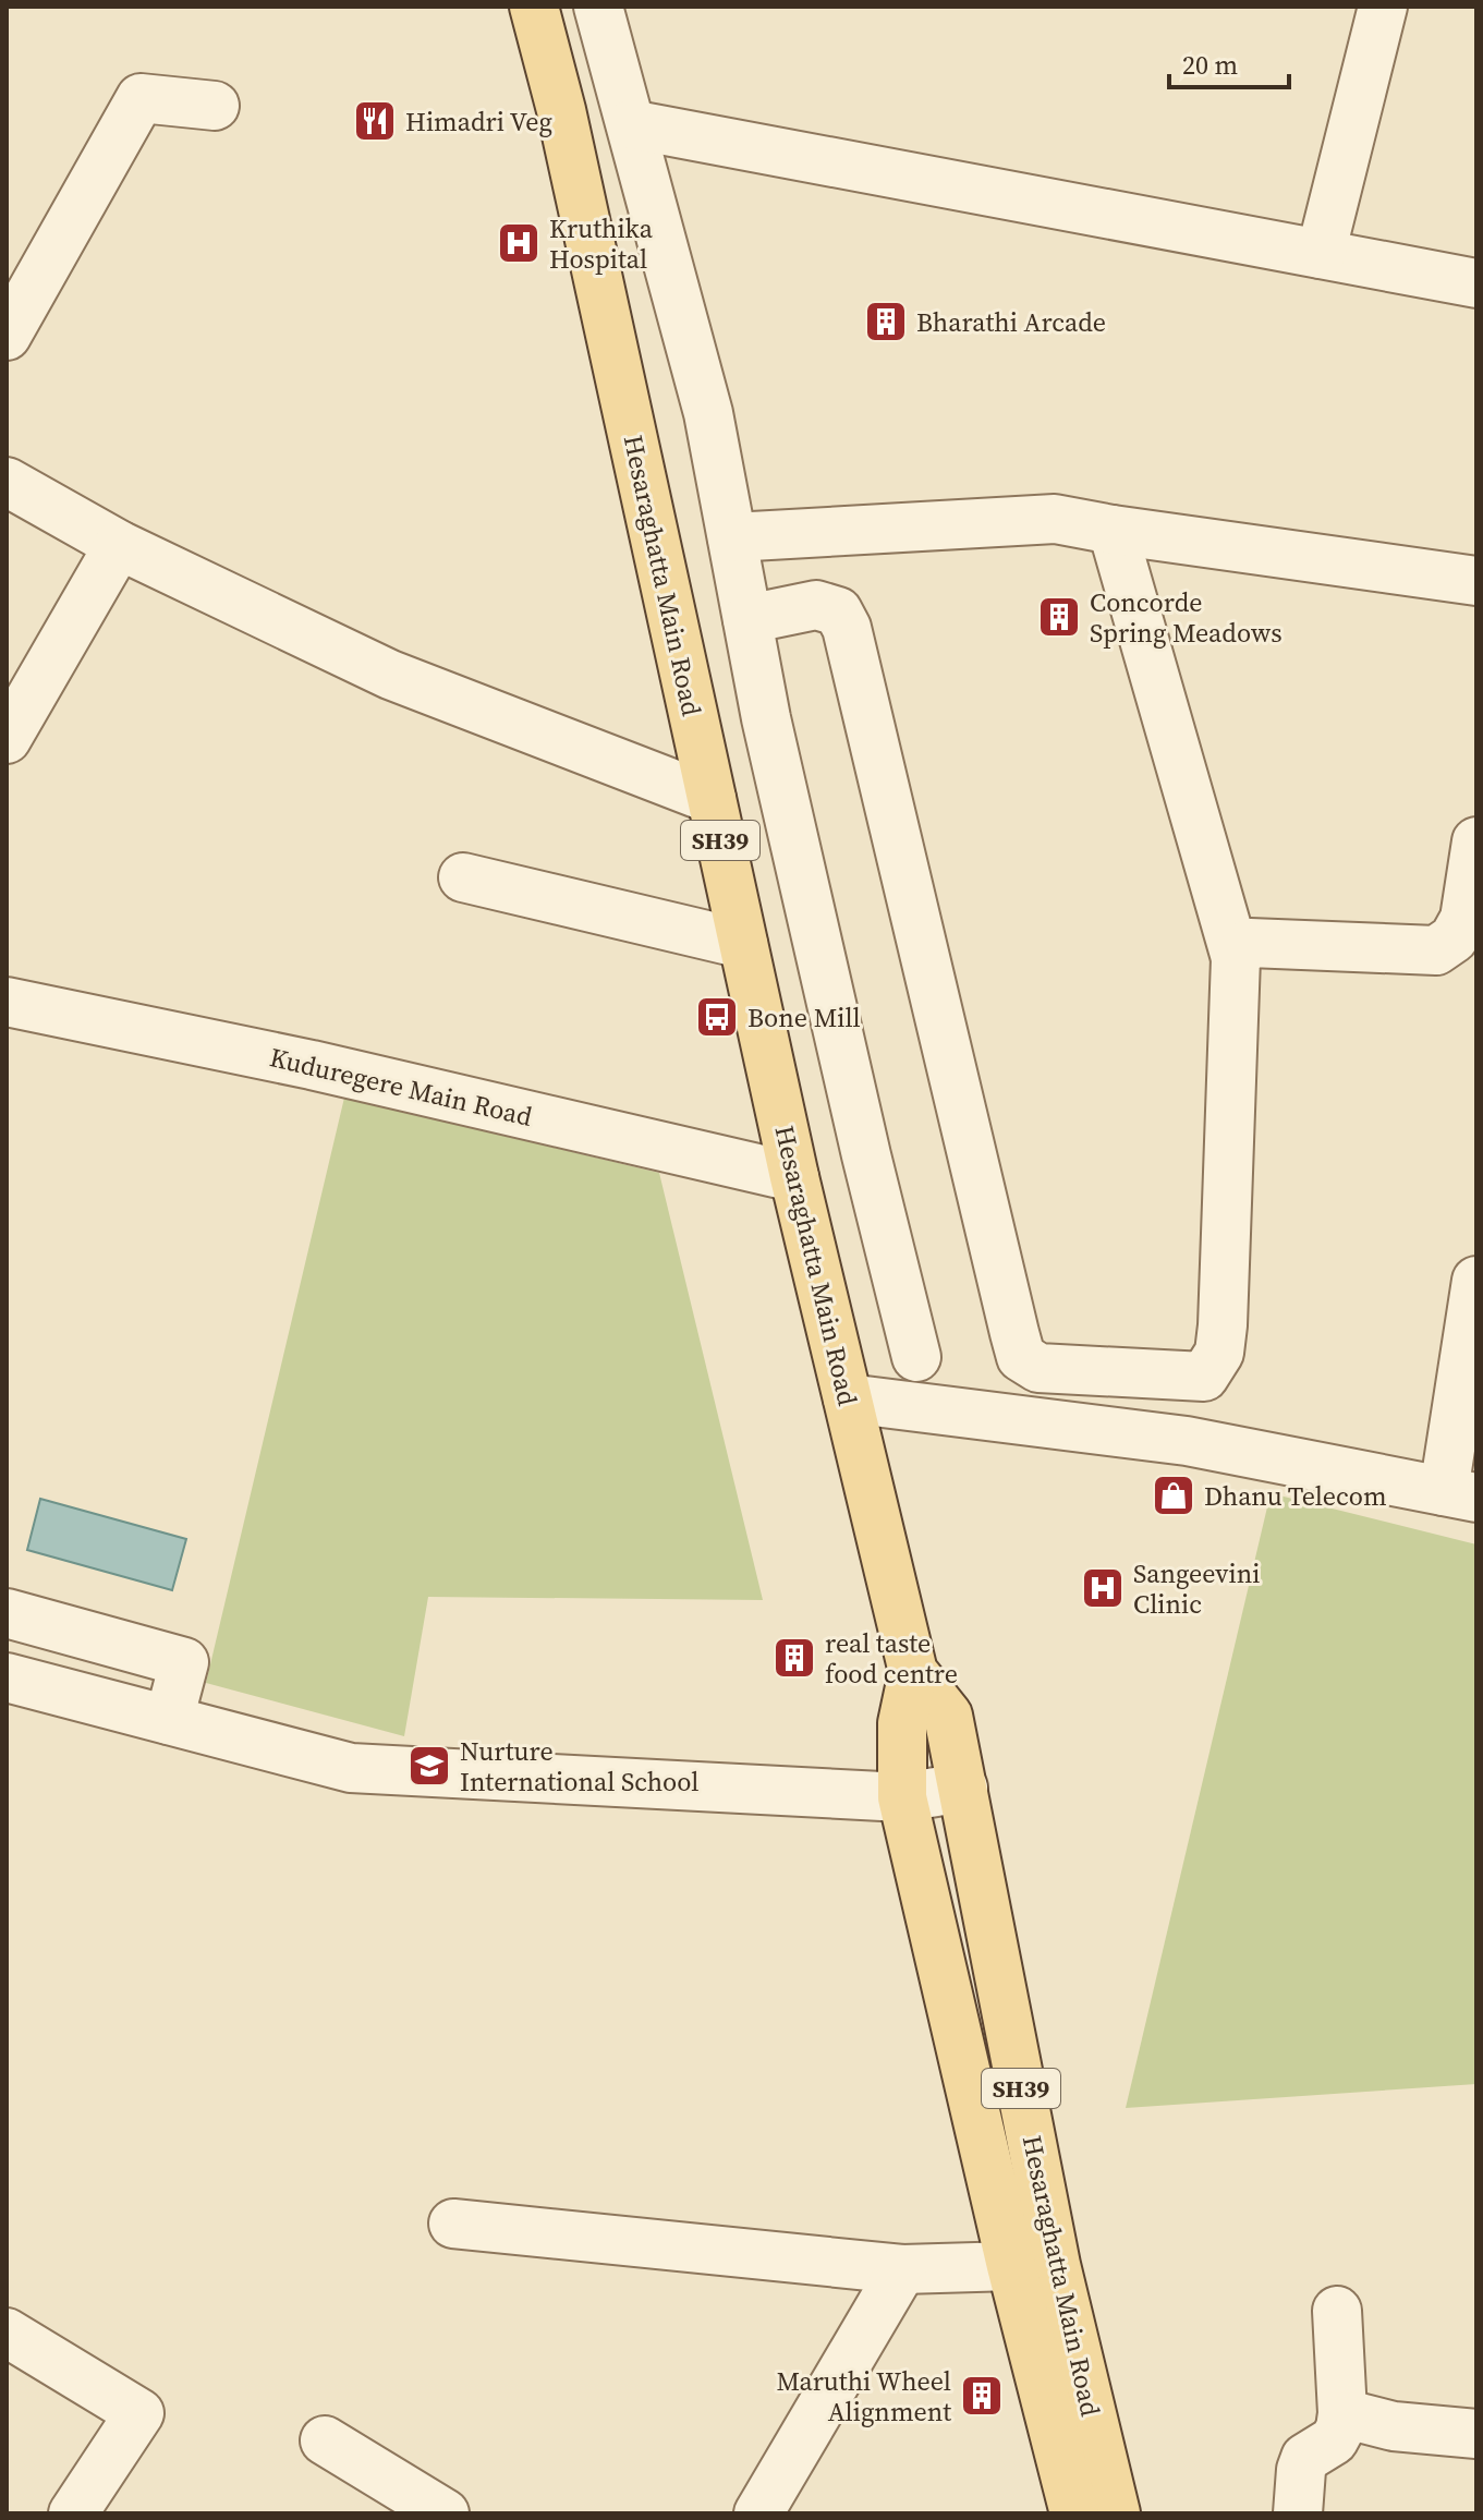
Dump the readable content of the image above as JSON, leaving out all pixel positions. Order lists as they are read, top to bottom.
{
  "streets": {
    "main road": ["Hesaraghatta Main Road", "SH39"],
    "street": ["Kuduregere Main Road"]
  },
  "crossings": [
    ["Hesaraghatta Main Road", "Kuduregere Main Road"]
  ],
  "places": {
    "restaurant": ["Himadri Veg"],
    "hospital": ["Kruthika Hospital", "Sangeevini Clinic"],
    "building": [
      "Bharathi Arcade",
      "Concorde Spring Meadows",
      "real taste food centre",
      "Maruthi Wheel Alignment"
    ],
    "bus stop": ["Bone Mill"],
    "shop": ["Dhanu Telecom"],
    "school or university": ["Nurture International School"]
  },
  "scale_bar": "20 m"
}
